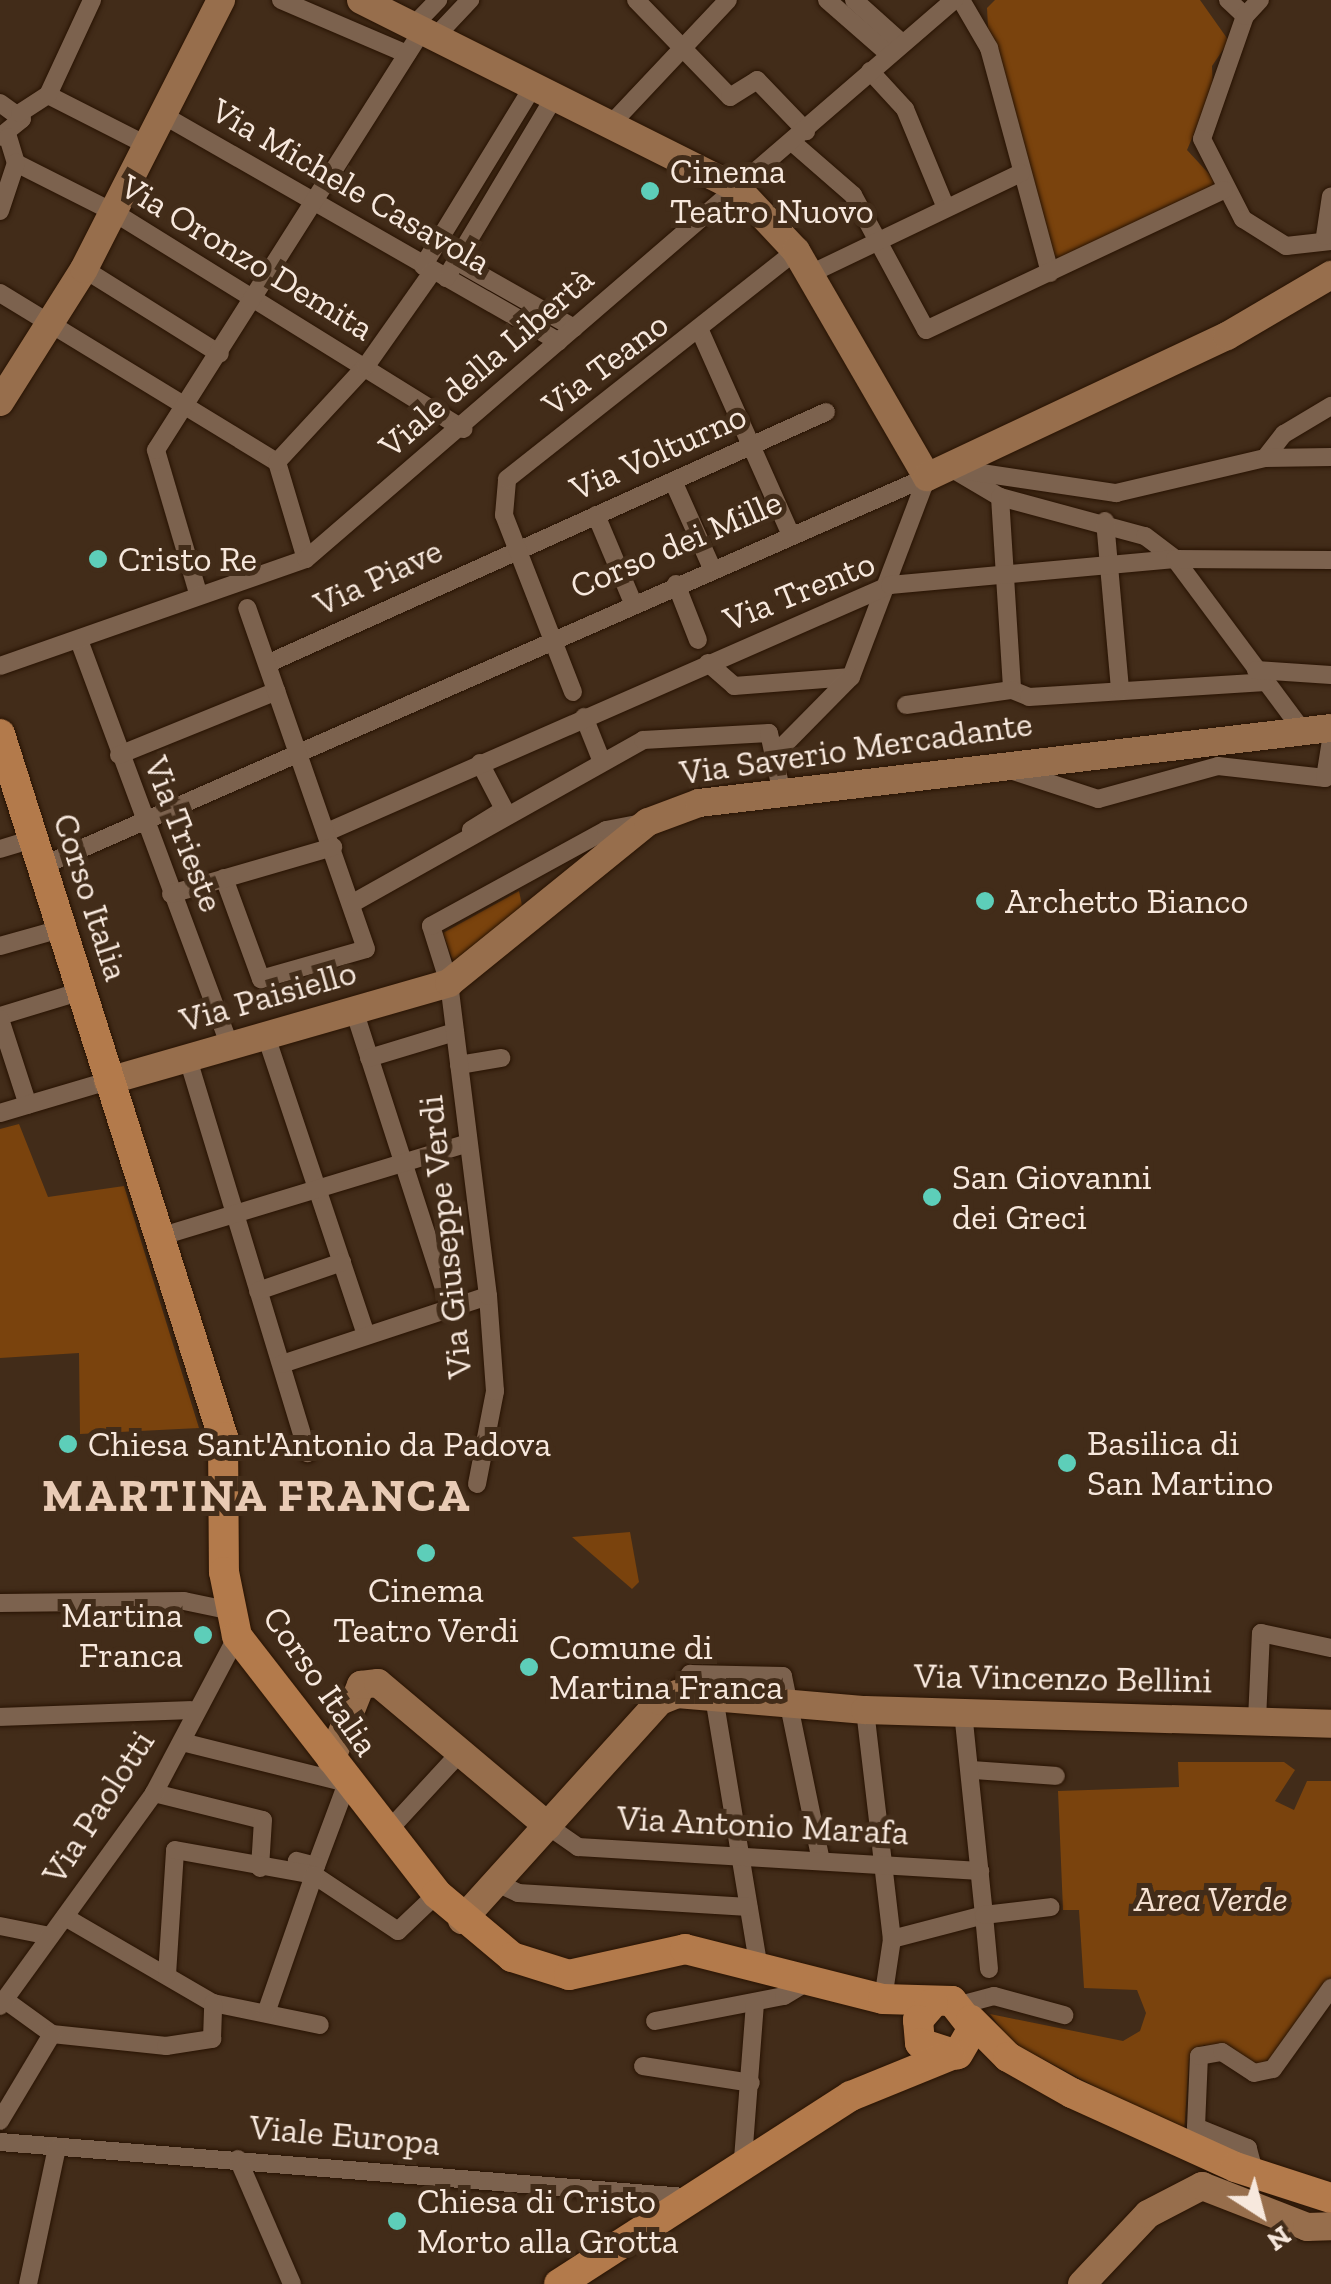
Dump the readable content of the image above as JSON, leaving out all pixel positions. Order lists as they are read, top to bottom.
{
  "streets": {
    "main road": ["Corso Italia"],
    "street": [
      "Via Michele Casavola",
      "Via Oronzo Demita",
      "Viale della Libertà",
      "Via Teano",
      "Via Volturno",
      "Corso dei Mille",
      "Via Piave",
      "Via Trento",
      "Via Saverio Mercadante",
      "Via Trieste",
      "Via Paisiello",
      "Via Giuseppe Verdi",
      "Via Vincenzo Bellini",
      "Via Paolotti",
      "Via Antonio Marafa",
      "Viale Europa"
    ]
  },
  "crossings": [
    ["Via Michele Casavola", "Viale della Libertà"],
    ["Via Oronzo Demita", "Viale della Libertà"],
    ["Viale della Libertà", "Via Trieste"],
    ["Via Teano", "Via Volturno"],
    ["Via Teano", "Via Piave"],
    ["Via Volturno", "Via Piave"],
    ["Corso dei Mille", "Via Trieste"],
    ["Corso dei Mille", "Corso Italia"],
    ["Via Trento", "Via Trieste"],
    ["Via Saverio Mercadante", "Via Paisiello"],
    ["Via Saverio Mercadante", "Via Giuseppe Verdi"],
    ["Via Trieste", "Via Paisiello"],
    ["Corso Italia", "Via Paisiello"],
    ["Corso Italia", "Via Paolotti"],
    ["Via Paisiello", "Via Giuseppe Verdi"]
  ],
  "districts": ["MARTINA FRANCA"],
  "parks": ["Area Verde"],
  "places": [
    "Cinema Teatro Nuovo",
    "Cristo Re",
    "Archetto Bianco",
    "San Giovanni dei Greci",
    "Chiesa Sant'Antonio da Padova",
    "Basilica di San Martino",
    "Cinema Teatro Verdi",
    "Martina Franca",
    "Comune di Martina Franca",
    "Chiesa di Cristo Morto alla Grotta"
  ],
  "north": "bottom right"
}
